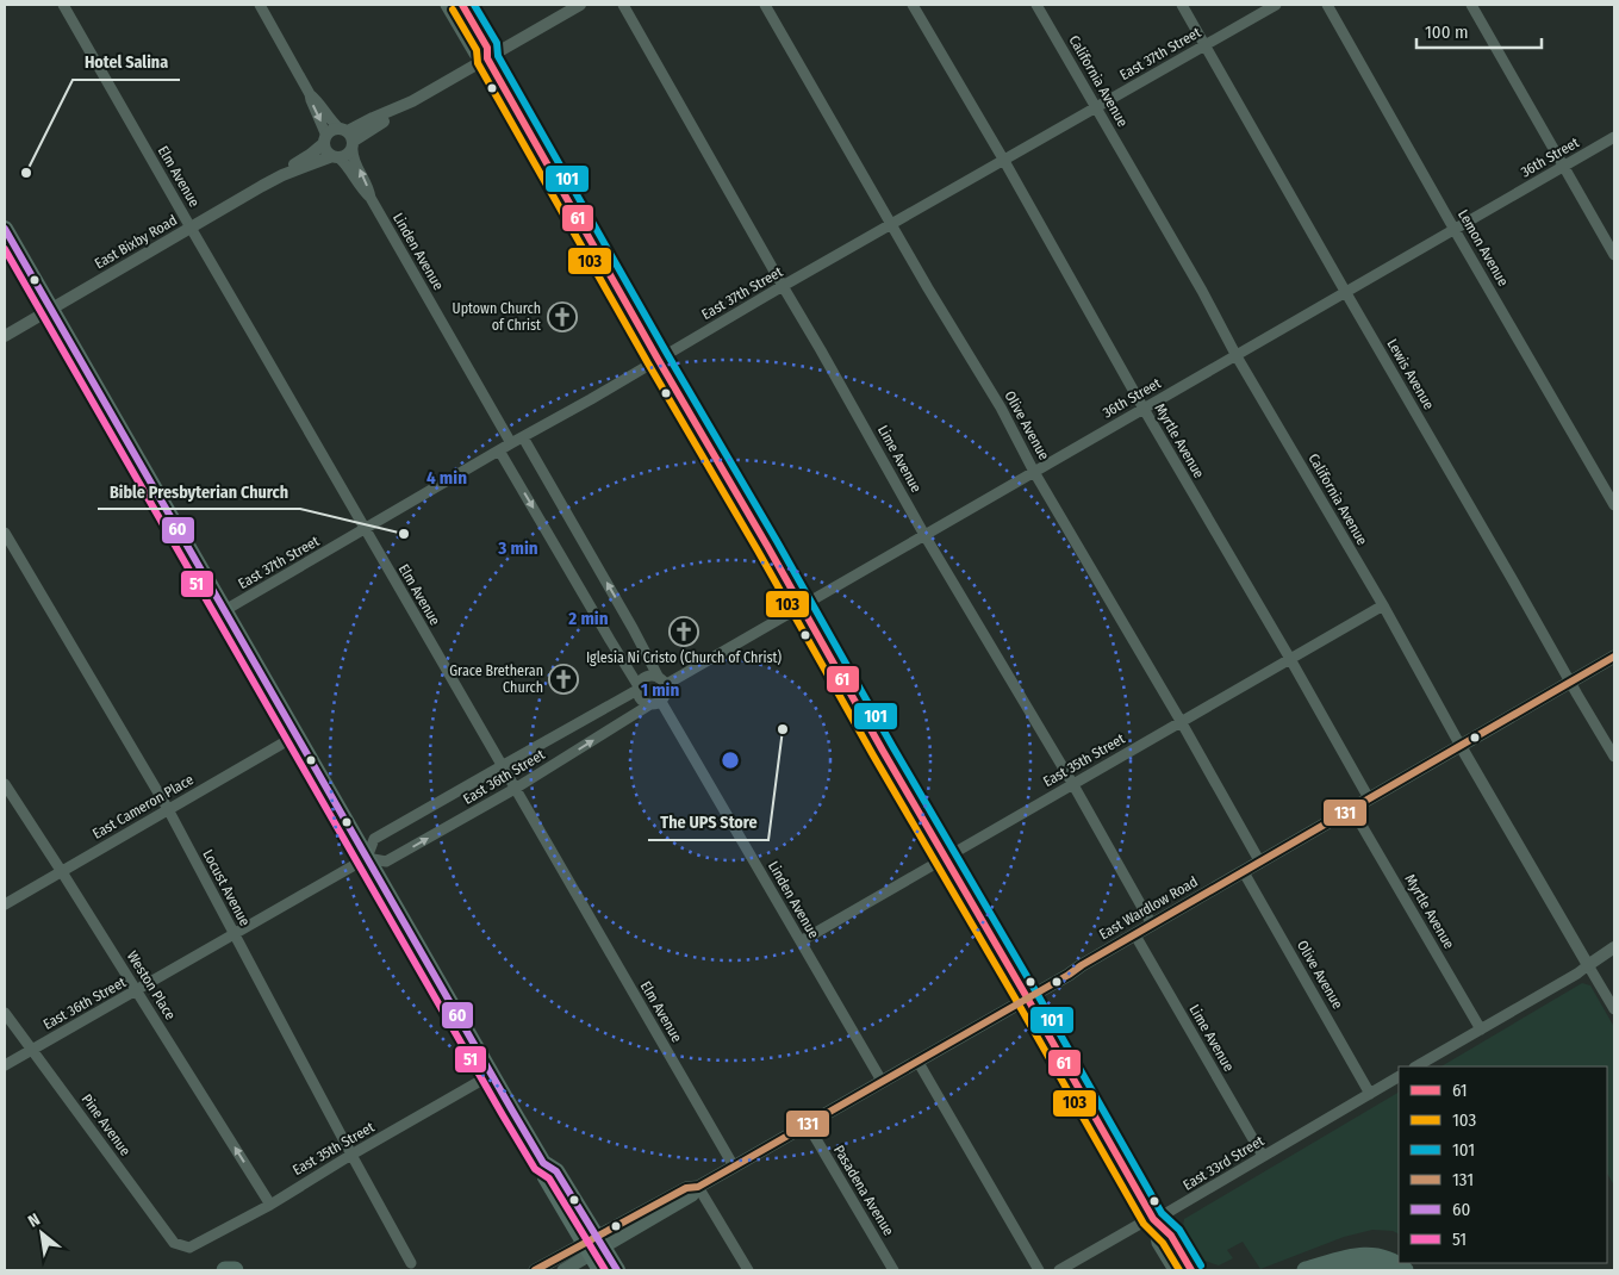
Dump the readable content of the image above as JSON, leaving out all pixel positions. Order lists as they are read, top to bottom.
{
  "streets": {
    "main road": ["East Wardlow Road"],
    "street": [
      "East 37th Street",
      "California Avenue",
      "36th Street",
      "Elm Avenue",
      "East Bixby Road",
      "Lemon Avenue",
      "Linden Avenue",
      "Lewis Avenue",
      "Olive Avenue",
      "Myrtle Avenue",
      "Lime Avenue",
      "East 35th Street",
      "East 36th Street",
      "East Cameron Place",
      "Locust Avenue",
      "Weston Place",
      "Pine Avenue",
      "East 33rd Street",
      "Pasadena Avenue"
    ]
  },
  "crossings": [
    ["East 37th Street", "California Avenue"],
    ["East 37th Street", "Elm Avenue"],
    ["East 37th Street", "Linden Avenue"],
    ["East 37th Street", "Lewis Avenue"],
    ["East 37th Street", "Olive Avenue"],
    ["East 37th Street", "Myrtle Avenue"],
    ["East 37th Street", "Lime Avenue"],
    ["California Avenue", "36th Street"],
    ["California Avenue", "East 35th Street"],
    ["California Avenue", "East Wardlow Road"],
    ["36th Street", "Lemon Avenue"],
    ["36th Street", "Linden Avenue"],
    ["36th Street", "Lewis Avenue"],
    ["36th Street", "Olive Avenue"],
    ["36th Street", "Myrtle Avenue"],
    ["36th Street", "Lime Avenue"],
    ["36th Street", "East 36th Street"],
    ["Elm Avenue", "East Bixby Road"],
    ["Elm Avenue", "East 36th Street"],
    ["Elm Avenue", "East Wardlow Road"],
    ["Linden Avenue", "East 35th Street"],
    ["Linden Avenue", "East 36th Street"],
    ["Linden Avenue", "East Wardlow Road"],
    ["Lewis Avenue", "East Wardlow Road"],
    ["Olive Avenue", "East 35th Street"],
    ["Olive Avenue", "East Wardlow Road"],
    ["Olive Avenue", "East 33rd Street"],
    ["Myrtle Avenue", "East 35th Street"],
    ["Myrtle Avenue", "East Wardlow Road"],
    ["Lime Avenue", "East 35th Street"],
    ["Lime Avenue", "East Wardlow Road"],
    ["Lime Avenue", "East 33rd Street"],
    ["East 35th Street", "Locust Avenue"],
    ["East 35th Street", "Weston Place"],
    ["East 35th Street", "Pine Avenue"],
    ["East 36th Street", "Locust Avenue"],
    ["East 36th Street", "Weston Place"],
    ["East 36th Street", "Pine Avenue"],
    ["East Cameron Place", "Locust Avenue"],
    ["East Cameron Place", "Weston Place"],
    ["East Wardlow Road", "Pasadena Avenue"]
  ],
  "one_way": ["Weston Place"],
  "places": {
    "other": ["Hotel Salina", "Bible Presbyterian Church", "The UPS Store"],
    "church": ["Uptown Church of Christ", "Iglesia Ni Cristo (Church of Christ)", "Grace Bretheran Church"]
  },
  "lines": [
    "transit line 61",
    "transit line 101",
    "transit line 103",
    "transit line 60",
    "transit line 51",
    "transit line 131"
  ],
  "legend": [
    "61",
    "103",
    "101",
    "131",
    "60",
    "51"
  ],
  "scale_bar": "100 m",
  "north": "top left",
  "rings": [
    "4 min",
    "3 min",
    "2 min",
    "1 min"
  ]
}
